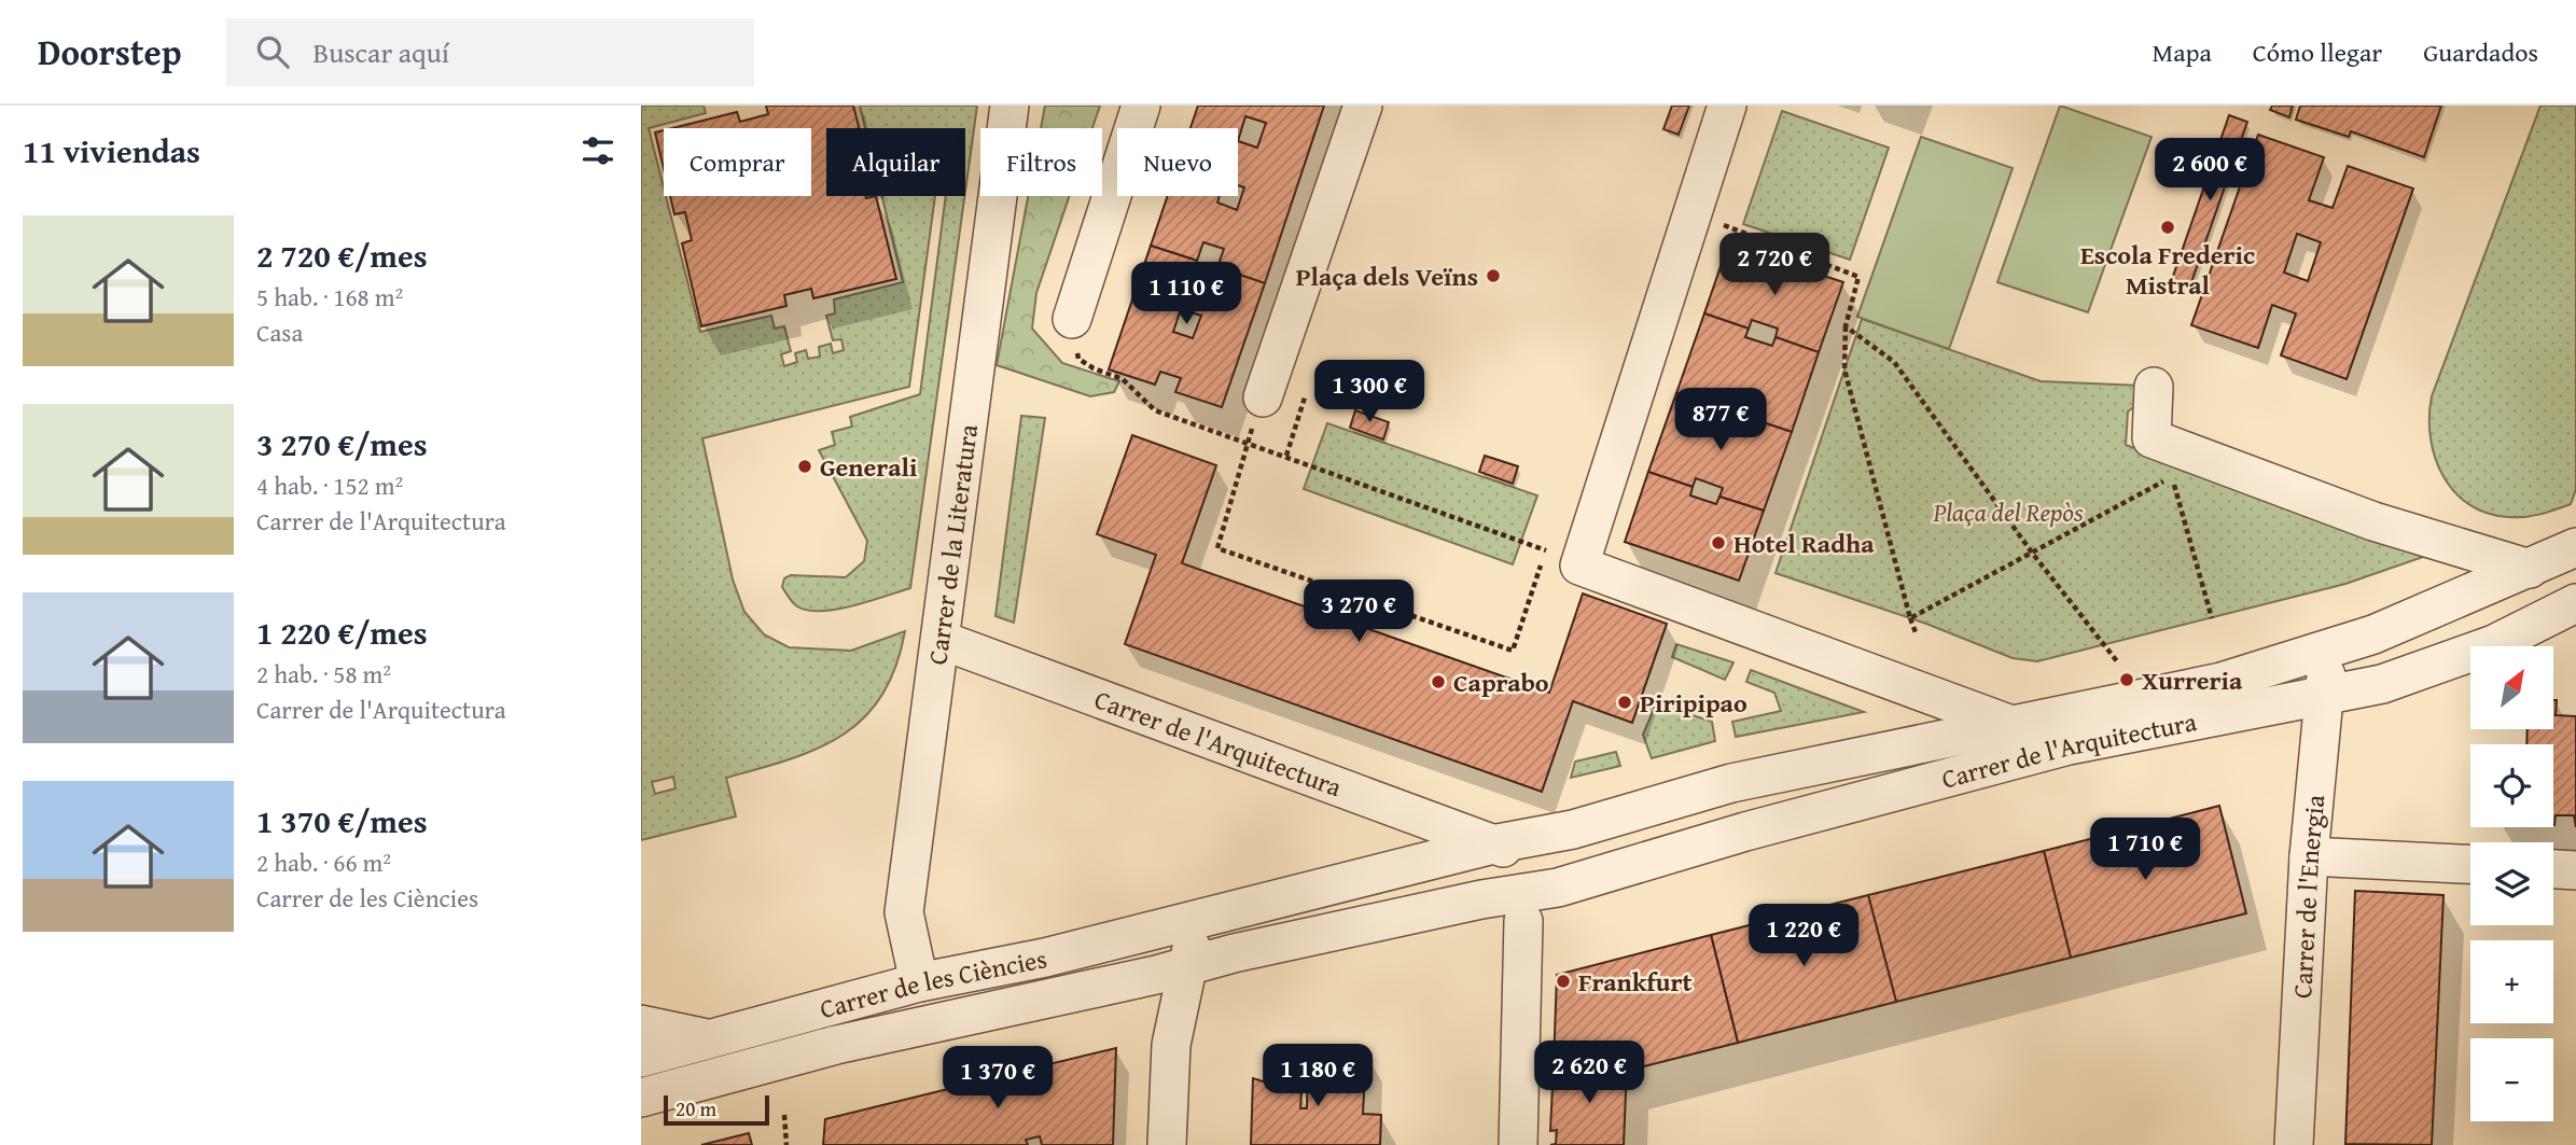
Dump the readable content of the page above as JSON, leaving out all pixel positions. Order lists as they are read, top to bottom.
{
  "streets": {
    "street": [
      "Carrer de la Literatura",
      "Carrer de l'Arquitectura",
      "Carrer de l'Energia",
      "Carrer de les Ciències"
    ]
  },
  "crossings": [
    ["Carrer de la Literatura", "Carrer de l'Arquitectura"],
    ["Carrer de la Literatura", "Carrer de les Ciències"],
    ["Carrer de l'Arquitectura", "Carrer de l'Energia"],
    ["Carrer de l'Arquitectura", "Carrer de les Ciències"]
  ],
  "parks": ["Plaça del Repòs"],
  "places": [
    "Escola Frederic Mistral",
    "Plaça dels Veïns",
    "Generali",
    "Hotel Radha",
    "Xurreria",
    "Caprabo",
    "Piripipao",
    "Frankfurt"
  ],
  "scale_bar": "20 m",
  "north": "top right",
  "page": {
    "header": "Doorstep",
    "search": "Buscar aquí",
    "nav": ["Mapa", "Cómo llegar", "Guardados"],
    "heading": "11 viviendas",
    "chip": [
      "Comprar",
      "Alquilar",
      "Filtros",
      "Nuevo"
    ],
    "price": [
      "2 600 €",
      "2 720 €",
      "1 110 €",
      "1 300 €",
      "877 €",
      "3 270 €",
      "1 710 €",
      "1 220 €",
      "2 620 €",
      "1 180 €",
      "1 370 €"
    ],
    "list": [
      {
        "name": "2 720 €/mes",
        "note": "5 hab. · 168 m² · Casa"
      },
      {
        "name": "3 270 €/mes",
        "note": "4 hab. · 152 m² · Carrer de l'Arquitectura"
      },
      {
        "name": "1 220 €/mes",
        "note": "2 hab. · 58 m² · Carrer de l'Arquitectura"
      },
      {
        "name": "1 370 €/mes",
        "note": "2 hab. · 66 m² · Carrer de les Ciències"
      }
    ],
    "map_buttons": ["+", "−"],
    "scale": "20 m"
  }
}
